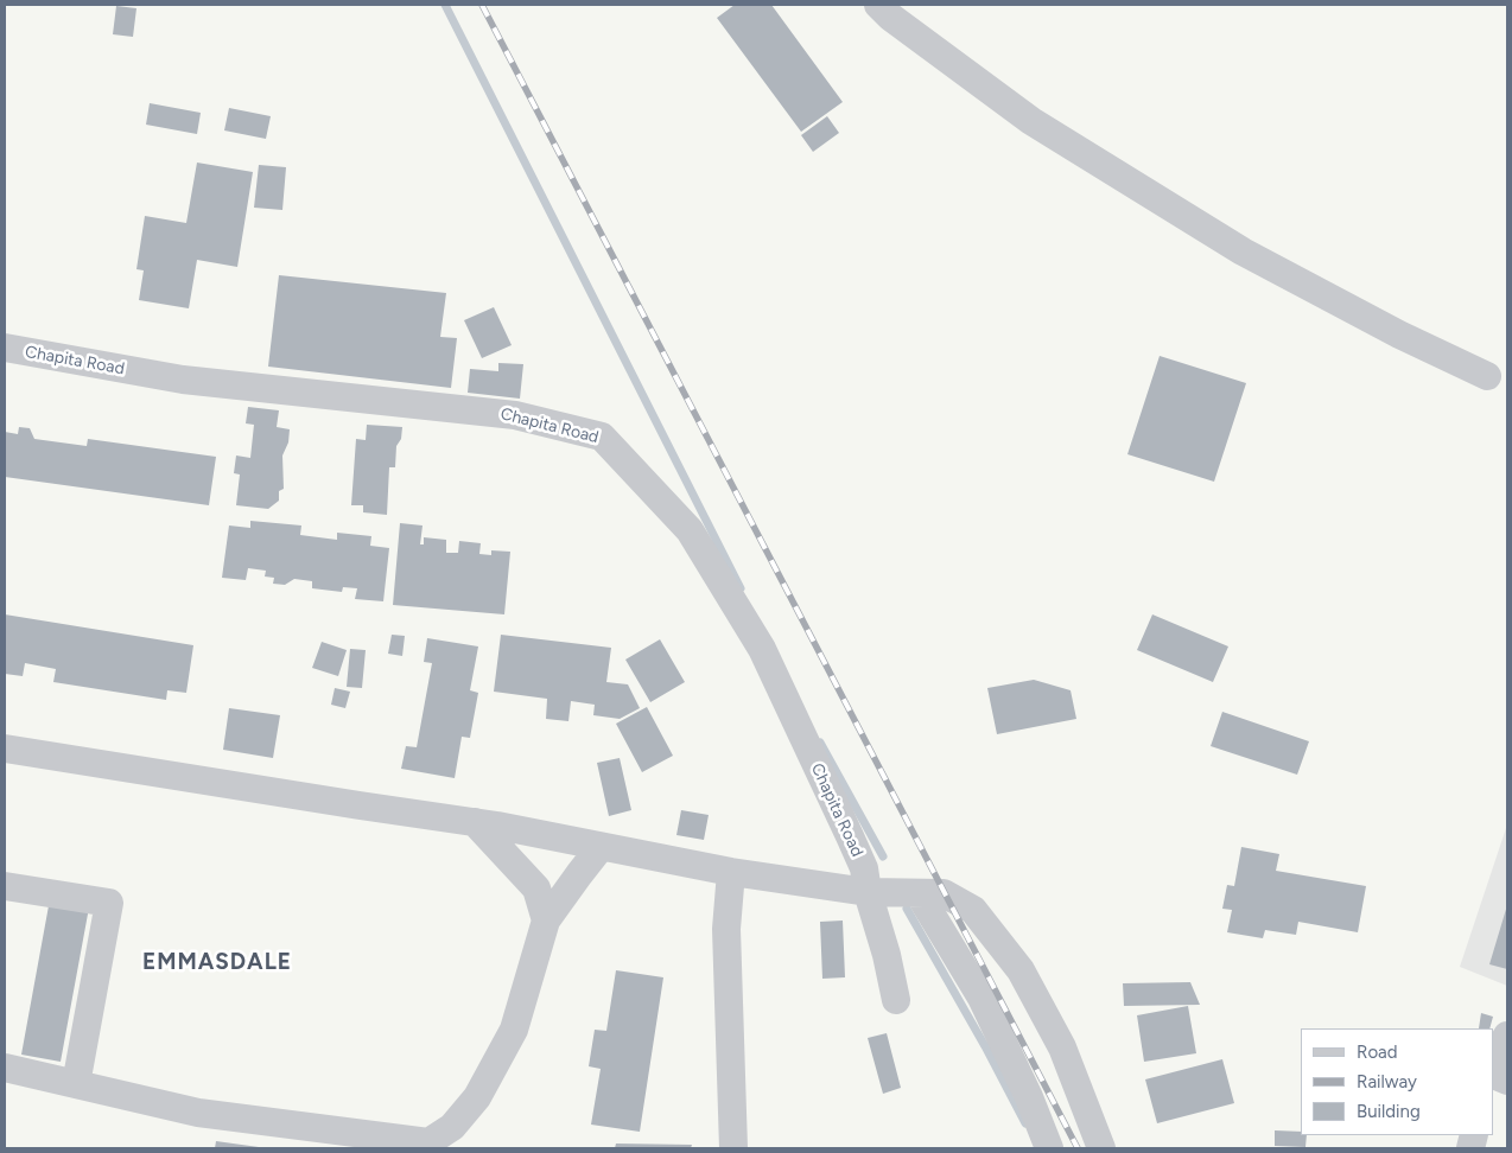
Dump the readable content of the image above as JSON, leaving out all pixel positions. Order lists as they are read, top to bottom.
{
  "streets": {
    "street": ["Chapita Road"]
  },
  "districts": ["EMMASDALE"],
  "legend": ["Road", "Railway", "Building"]
}
